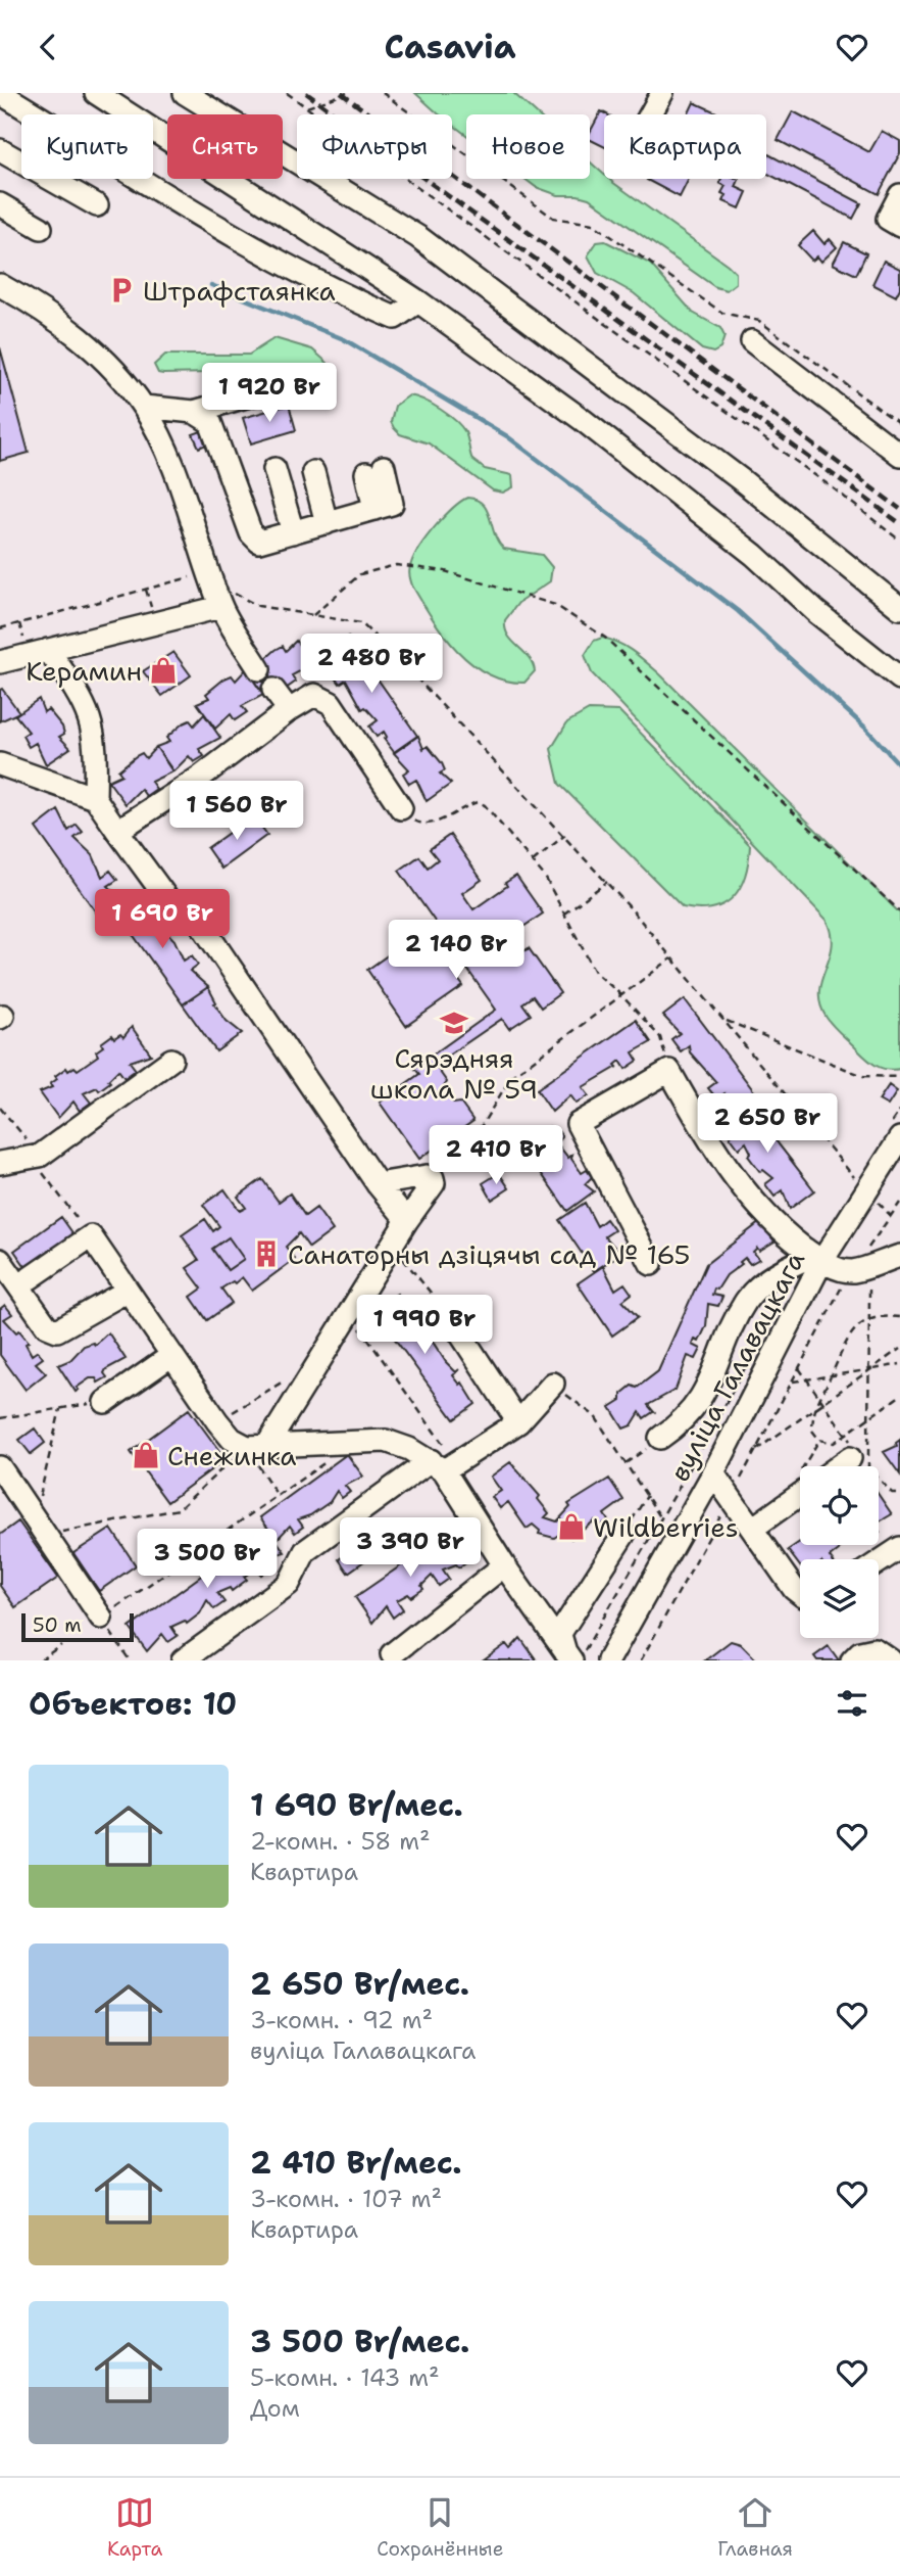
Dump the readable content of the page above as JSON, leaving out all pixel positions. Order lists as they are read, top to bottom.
{
  "streets": {
    "street": ["вуліца Галавацкага"]
  },
  "places": {
    "parking": ["Штрафстаянка"],
    "shop": ["Керамин", "Снежинка", "Wildberries"],
    "school or university": ["Сярэдняя школа № 59"],
    "building": ["Санаторны дзіцячы сад № 165"]
  },
  "scale_bar": "50 m",
  "page": {
    "header": "Casavia",
    "chip": [
      "Купить",
      "Снять",
      "Фильтры",
      "Новое",
      "Квартира"
    ],
    "price": [
      "1 920 Br",
      "2 480 Br",
      "1 560 Br",
      "1 690 Br",
      "2 140 Br",
      "2 650 Br",
      "2 410 Br",
      "1 990 Br",
      "3 390 Br",
      "3 500 Br"
    ],
    "scale": "50 m",
    "heading": "Объектов: 10",
    "list": [
      {
        "name": "1 690 Br/мес.",
        "note": "2-комн. · 58 m² · Квартира"
      },
      {
        "name": "2 650 Br/мес.",
        "note": "3-комн. · 92 m² · вуліца Галавацкага"
      },
      {
        "name": "2 410 Br/мес.",
        "note": "3-комн. · 107 m² · Квартира"
      },
      {
        "name": "3 500 Br/мес.",
        "note": "5-комн. · 143 m² · Дом"
      }
    ],
    "tabs": ["Карта", "Сохранённые", "Главная"]
  }
}
